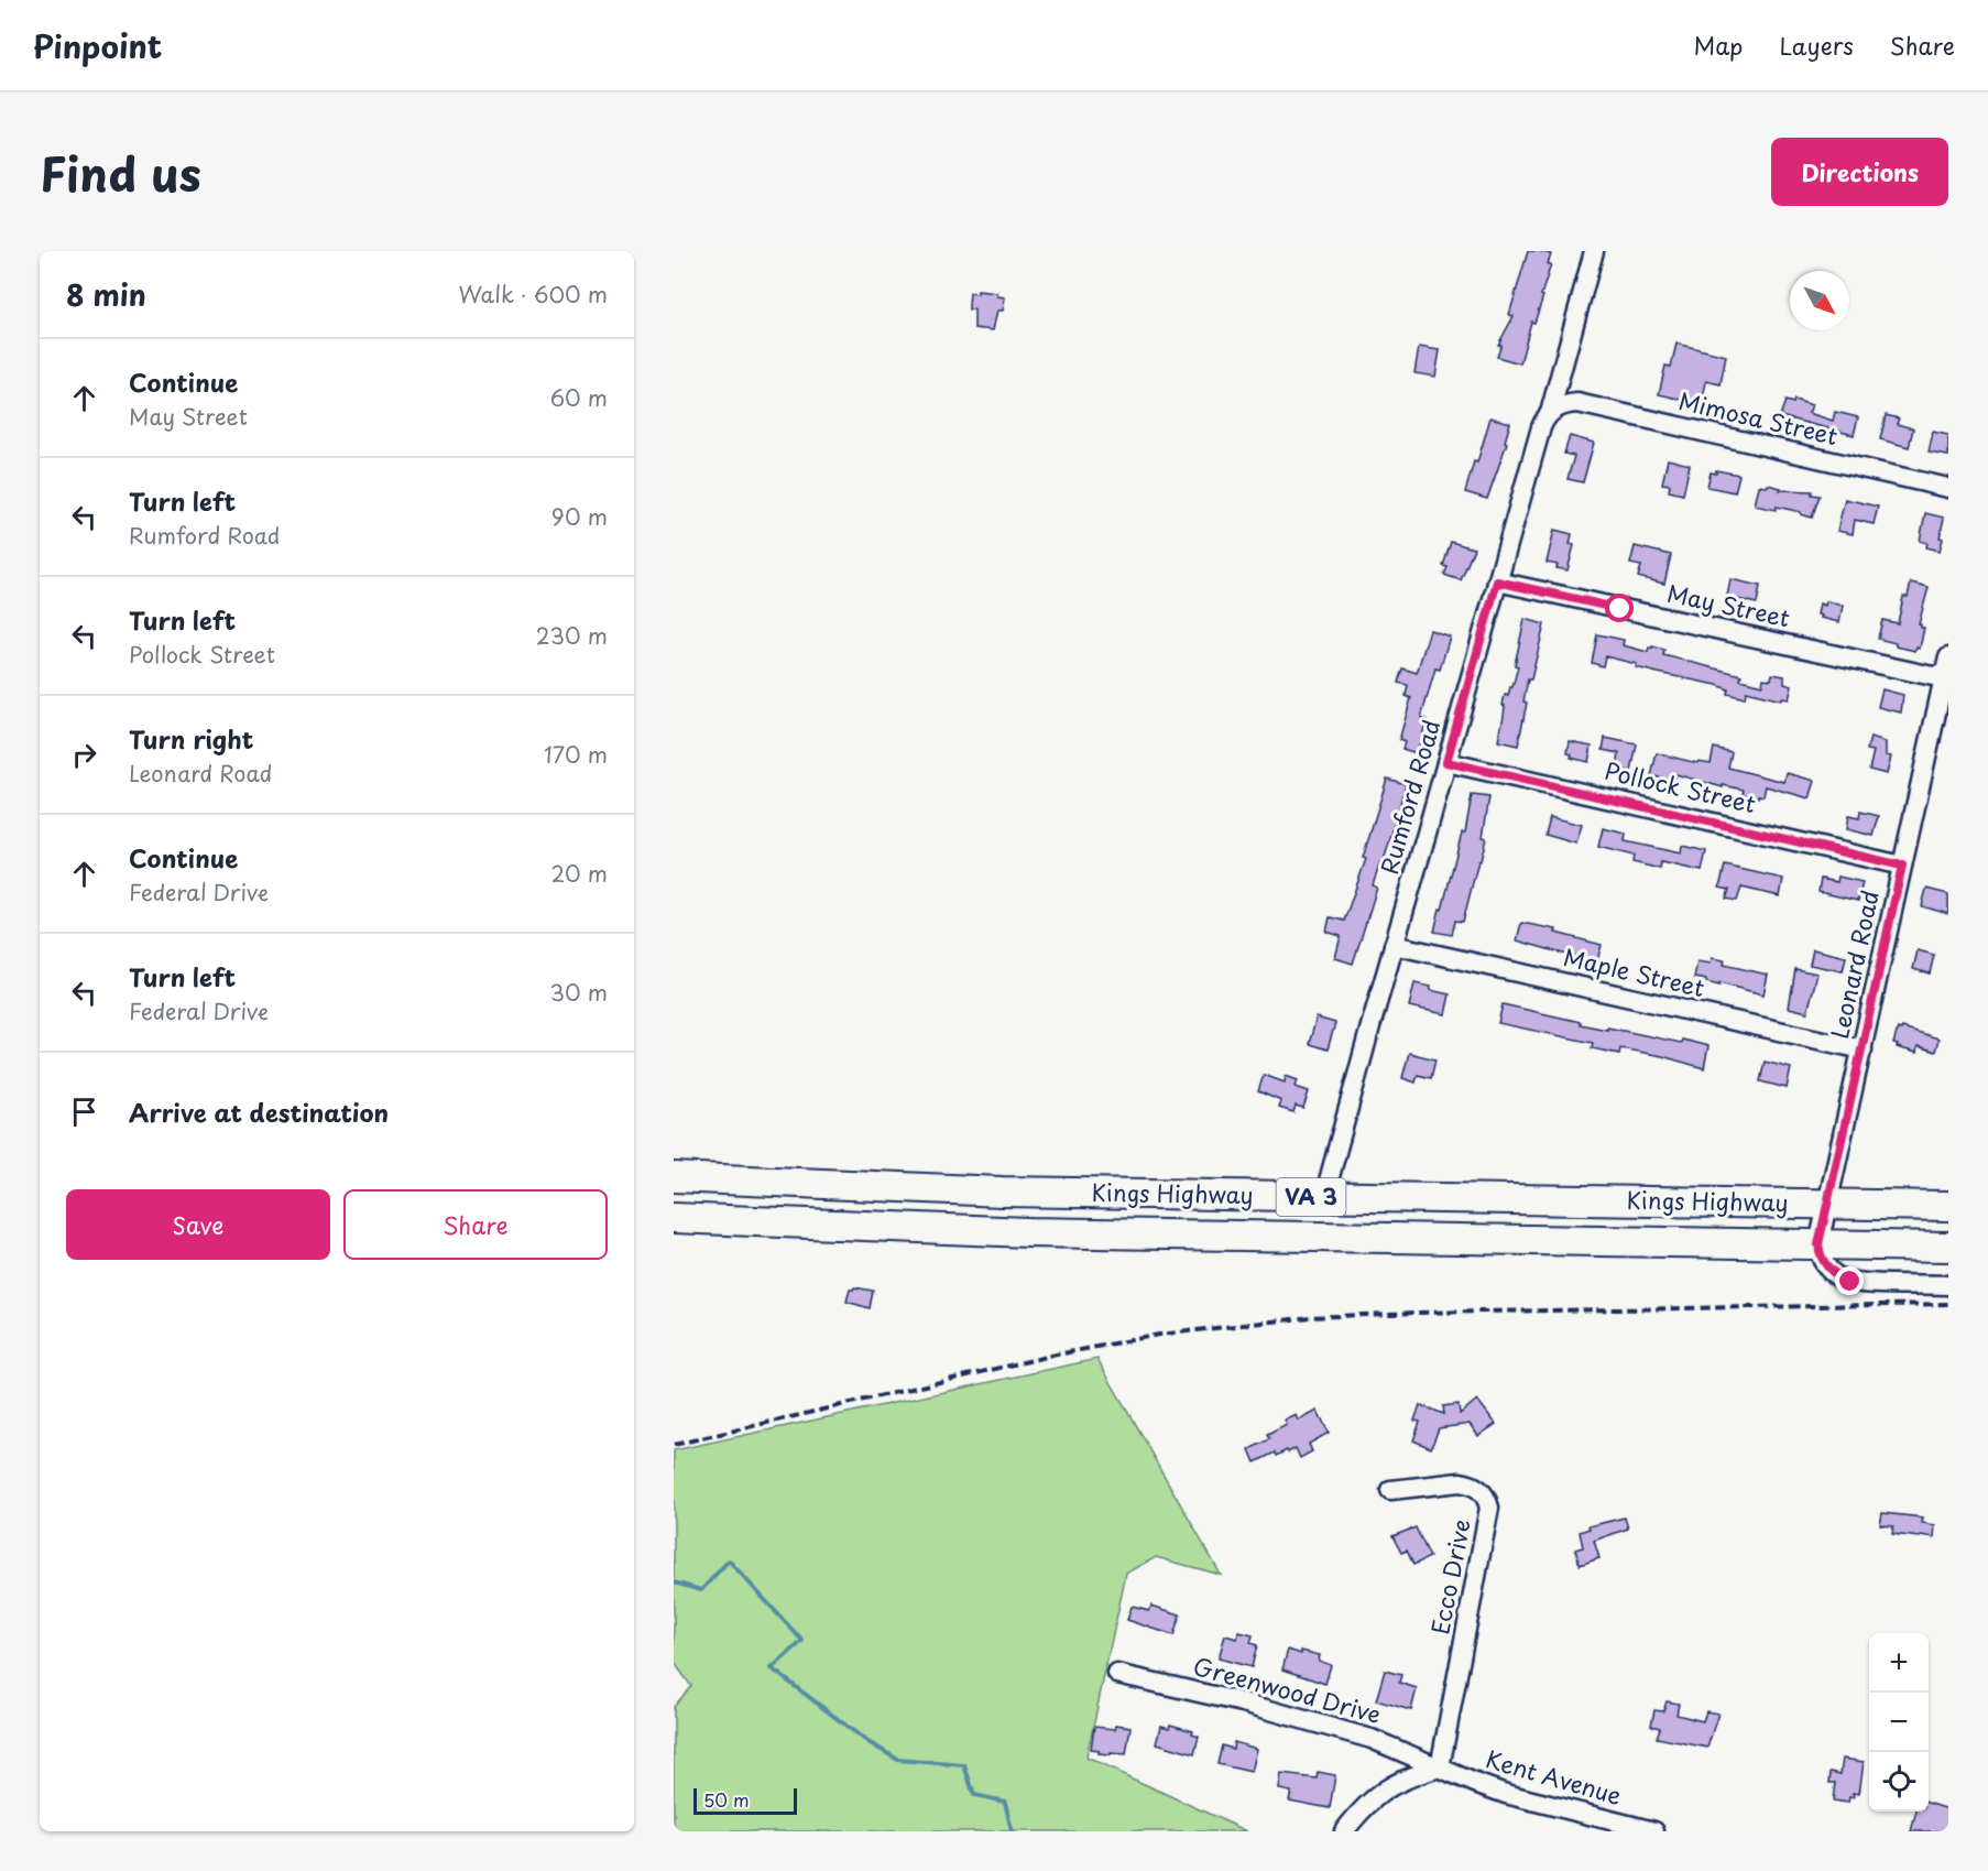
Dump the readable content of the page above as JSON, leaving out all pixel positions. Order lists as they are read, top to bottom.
{
  "streets": {
    "highway": ["Kings Highway", "VA 3"],
    "street": [
      "Mimosa Street",
      "May Street",
      "Pollock Street",
      "Rumford Road",
      "Leonard Road",
      "Maple Street",
      "Ecco Drive",
      "Greenwood Drive",
      "Kent Avenue"
    ]
  },
  "crossings": [
    ["Mimosa Street", "Rumford Road"],
    ["May Street", "Rumford Road"],
    ["May Street", "Leonard Road"],
    ["Pollock Street", "Rumford Road"],
    ["Pollock Street", "Leonard Road"],
    ["Rumford Road", "Maple Street"],
    ["Rumford Road", "Kings Highway"],
    ["Leonard Road", "Maple Street"],
    ["Leonard Road", "Kings Highway"],
    ["Ecco Drive", "Greenwood Drive"],
    ["Ecco Drive", "Kent Avenue"],
    ["Greenwood Drive", "Kent Avenue"]
  ],
  "scale_bar": "50 m",
  "north": "bottom right",
  "page": {
    "header": "Pinpoint",
    "nav": ["Map", "Layers", "Share"],
    "title": "Find us",
    "buttons": [
      "Directions",
      ["Save", "Share"]
    ],
    "heading": ["8 min", "Walk · 600 m"],
    "list": [
      ["Continue", "May Street", "60 m"],
      ["Turn left", "Rumford Road", "90 m"],
      ["Turn left", "Pollock Street", "230 m"],
      ["Turn right", "Leonard Road", "170 m"],
      ["Continue", "Federal Drive", "20 m"],
      ["Turn left", "Federal Drive", "30 m"],
      "Arrive at destination"
    ],
    "map_buttons": ["+", "−"],
    "scale": "50 m"
  }
}
